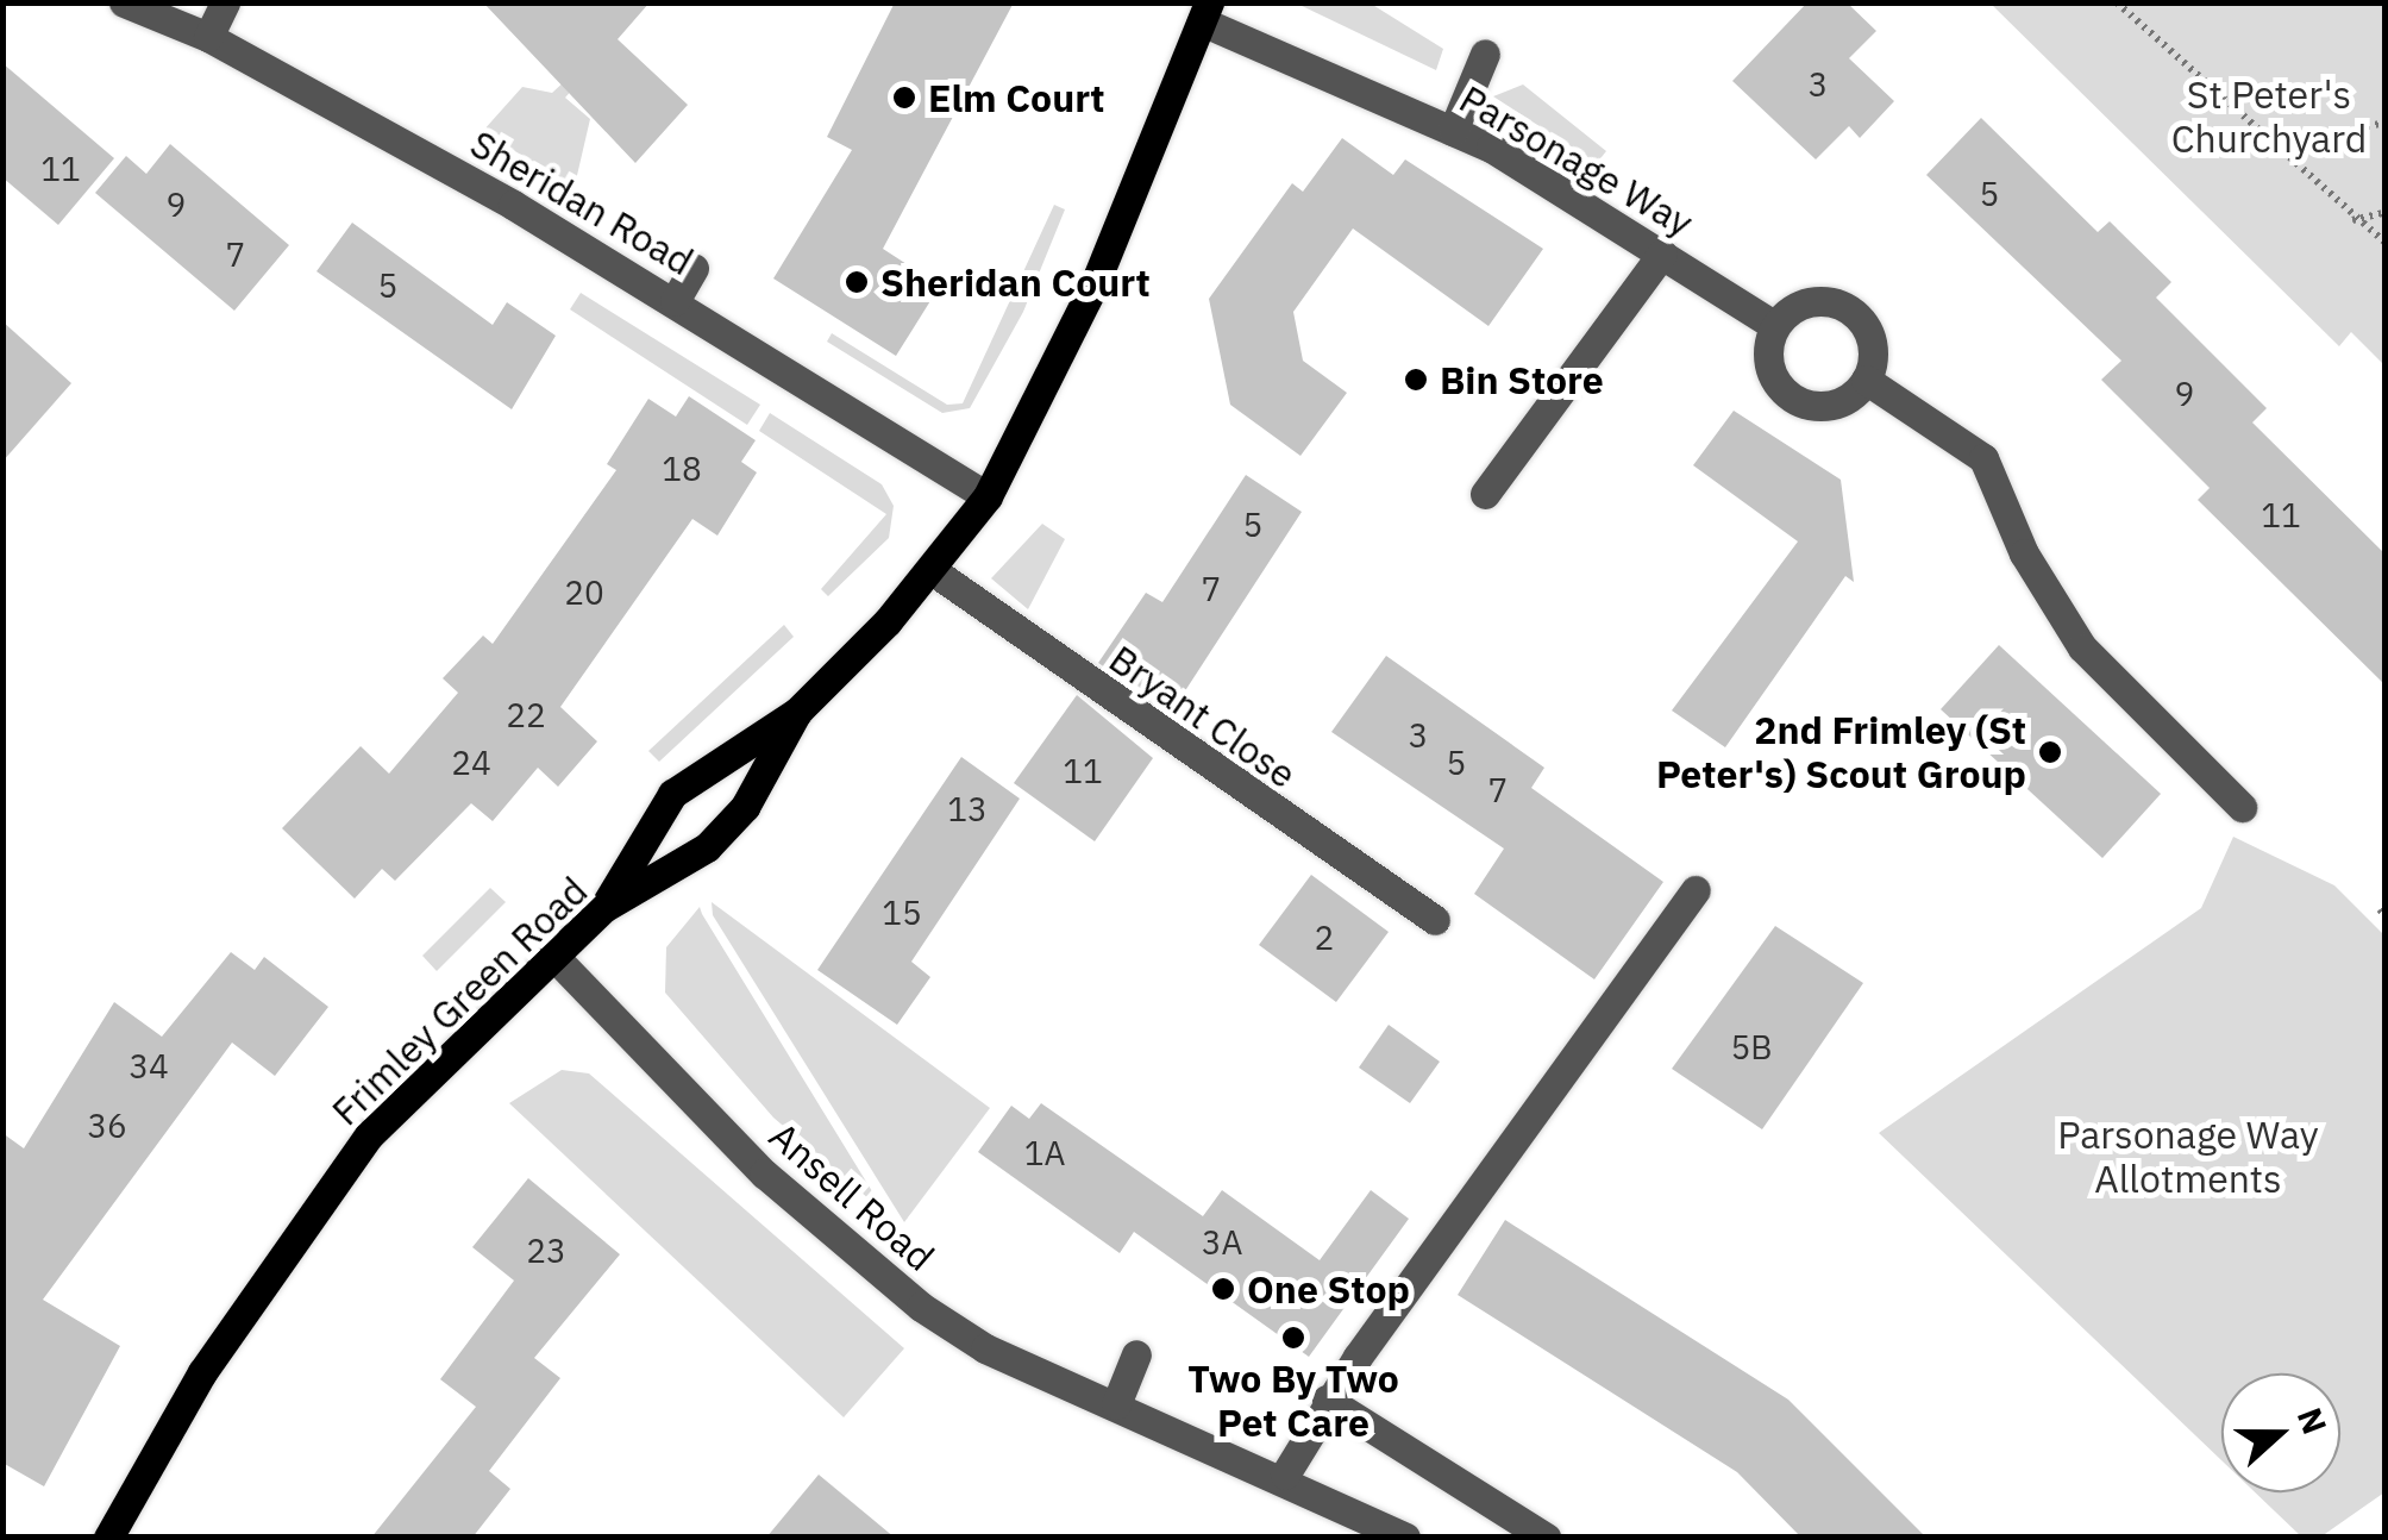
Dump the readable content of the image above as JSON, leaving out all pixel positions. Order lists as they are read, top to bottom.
{
  "streets": {
    "main road": ["Frimley Green Road"],
    "street": [
      "Parsonage Way",
      "Sheridan Road",
      "Bryant Close",
      "Ansell Road"
    ]
  },
  "crossings": [
    ["Parsonage Way", "Frimley Green Road"],
    ["Sheridan Road", "Frimley Green Road"],
    ["Bryant Close", "Frimley Green Road"],
    ["Frimley Green Road", "Ansell Road"]
  ],
  "parks": ["St Peter's Churchyard", "Parsonage Way Allotments"],
  "places": [
    "Elm Court",
    "Sheridan Court",
    "Bin Store",
    "2nd Frimley (St Peter's) Scout Group",
    "One Stop",
    "Two By Two Pet Care"
  ],
  "house_numbers": [
    "3",
    "11",
    "5",
    "9",
    "7",
    "5",
    "9",
    "18",
    "11",
    "5",
    "7",
    "20",
    "22",
    "3",
    "24",
    "5",
    "11",
    "7",
    "13",
    "15",
    "2",
    "5B",
    "34",
    "36",
    "1A",
    "3A",
    "23"
  ],
  "north": "right"
}
